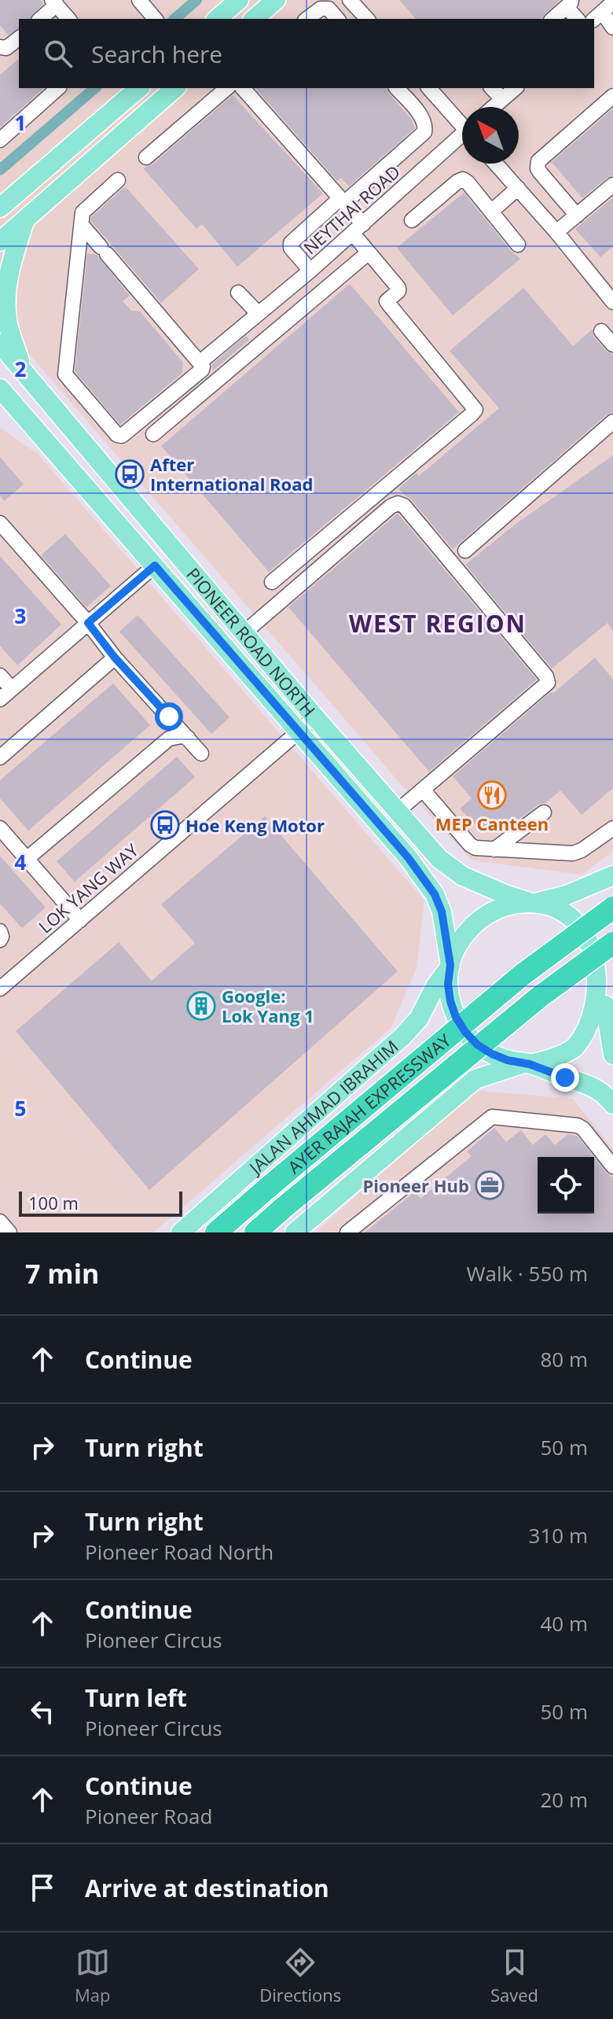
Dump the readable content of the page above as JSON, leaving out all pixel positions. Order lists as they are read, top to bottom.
{
  "streets": {
    "highway": ["AYER RAJAH EXPRESSWAY"],
    "main road": ["PIONEER ROAD NORTH", "JALAN AHMAD IBRAHIM"],
    "street": ["NEYTHAI ROAD", "LOK YANG WAY"]
  },
  "crossings": [
    ["PIONEER ROAD NORTH", "LOK YANG WAY"],
    ["PIONEER ROAD NORTH", "JALAN AHMAD IBRAHIM"]
  ],
  "districts": ["WEST REGION"],
  "places": {
    "bus stop": ["After International Road", "Hoe Keng Motor"],
    "restaurant": ["MEP Canteen"],
    "building": ["Google: Lok Yang 1"],
    "office": ["Pioneer Hub"]
  },
  "scale_bar": "100 m",
  "north": "top left",
  "page": {
    "search": "Search here",
    "scale": "100 m",
    "heading": ["7 min", "Walk · 550 m"],
    "list": [
      ["Continue", "80 m"],
      ["Turn right", "50 m"],
      ["Turn right", "Pioneer Road North", "310 m"],
      ["Continue", "Pioneer Circus", "40 m"],
      ["Turn left", "Pioneer Circus", "50 m"],
      ["Continue", "Pioneer Road", "20 m"],
      "Arrive at destination"
    ],
    "nav": ["Map", "Directions", "Saved"]
  },
  "grid": {
    "rows": [
      "1",
      "2",
      "3",
      "4",
      "5"
    ]
  }
}
